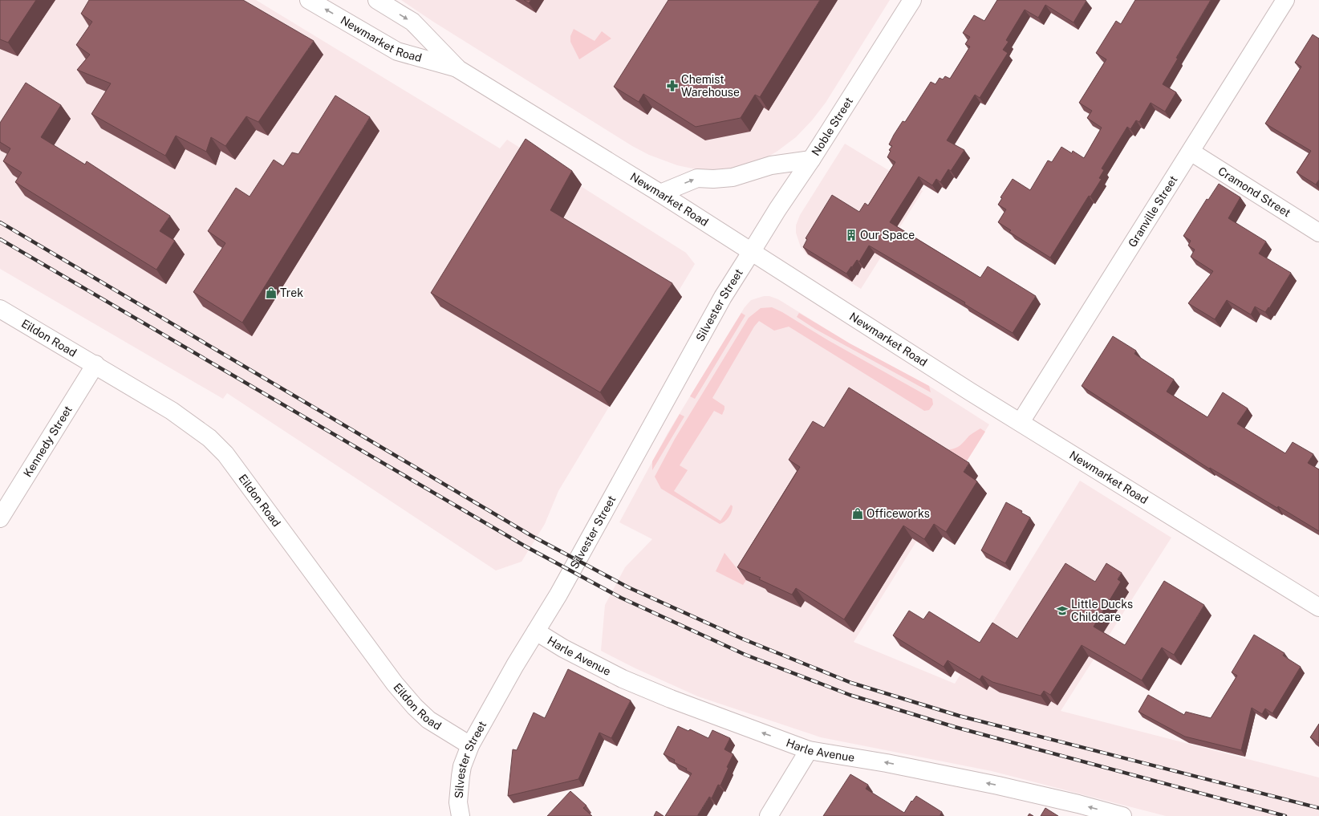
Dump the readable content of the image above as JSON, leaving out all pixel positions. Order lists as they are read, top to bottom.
{
  "streets": {
    "street": [
      "Newmarket Road",
      "Noble Street",
      "Cramond Street",
      "Granville Street",
      "Silvester Street",
      "Eildon Road",
      "Kennedy Street",
      "Harle Avenue"
    ]
  },
  "crossings": [
    ["Newmarket Road", "Noble Street"],
    ["Newmarket Road", "Granville Street"],
    ["Newmarket Road", "Silvester Street"],
    ["Noble Street", "Silvester Street"],
    ["Cramond Street", "Granville Street"],
    ["Silvester Street", "Eildon Road"],
    ["Silvester Street", "Harle Avenue"],
    ["Eildon Road", "Kennedy Street"]
  ],
  "one_way": ["Harle Avenue"],
  "places": {
    "pharmacy": ["Chemist Warehouse"],
    "building": ["Our Space"],
    "shop": ["Trek", "Officeworks"],
    "school or university": ["Little Ducks Childcare"]
  }
}
